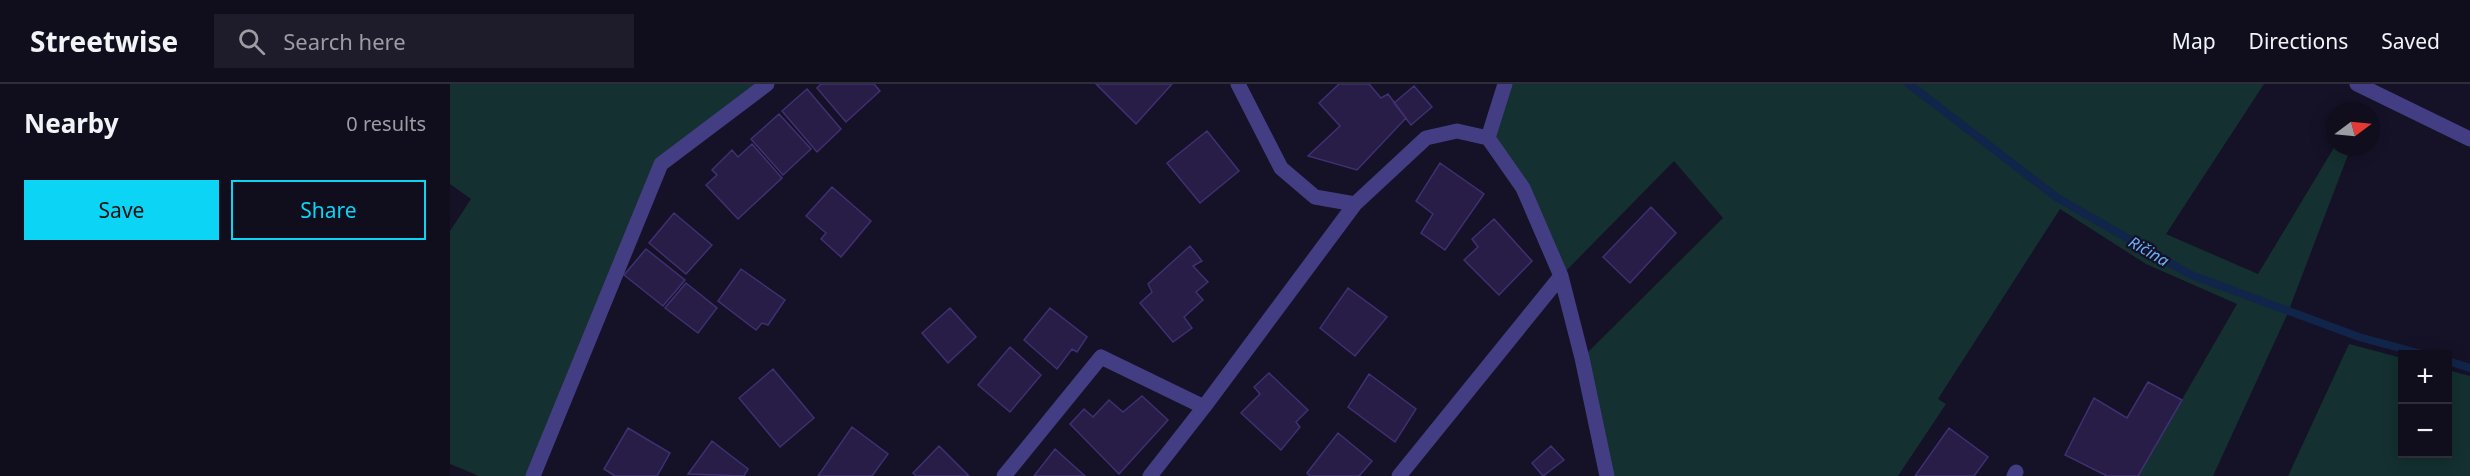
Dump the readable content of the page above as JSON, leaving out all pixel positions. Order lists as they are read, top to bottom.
{
  "water": ["Ričina"],
  "north": "right",
  "page": {
    "header": "Streetwise",
    "search": "Search here",
    "nav": ["Map", "Directions", "Saved"],
    "heading": ["Nearby", "0 results"],
    "buttons": ["Save", "Share"],
    "map_buttons": ["+", "−"]
  }
}
